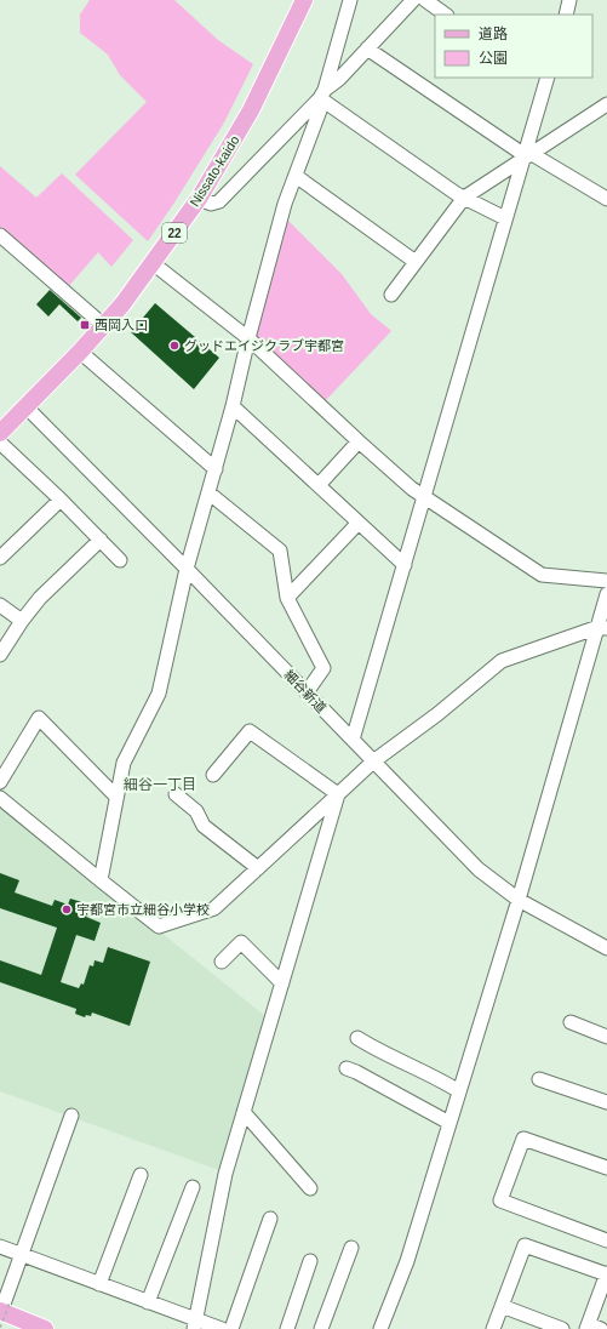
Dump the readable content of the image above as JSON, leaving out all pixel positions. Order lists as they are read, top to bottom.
{
  "streets": {
    "main road": ["Nissato-kaido", "22"],
    "street": ["細谷新道"]
  },
  "crossings": [
    ["Nissato-kaido", "細谷新道"]
  ],
  "districts": ["細谷一丁目"],
  "places": {
    "transit": ["西岡入口"],
    "other": ["グッドエイジクラブ宇都宮", "宇都宮市立細谷小学校"]
  },
  "legend": ["道路", "公園"]
}
